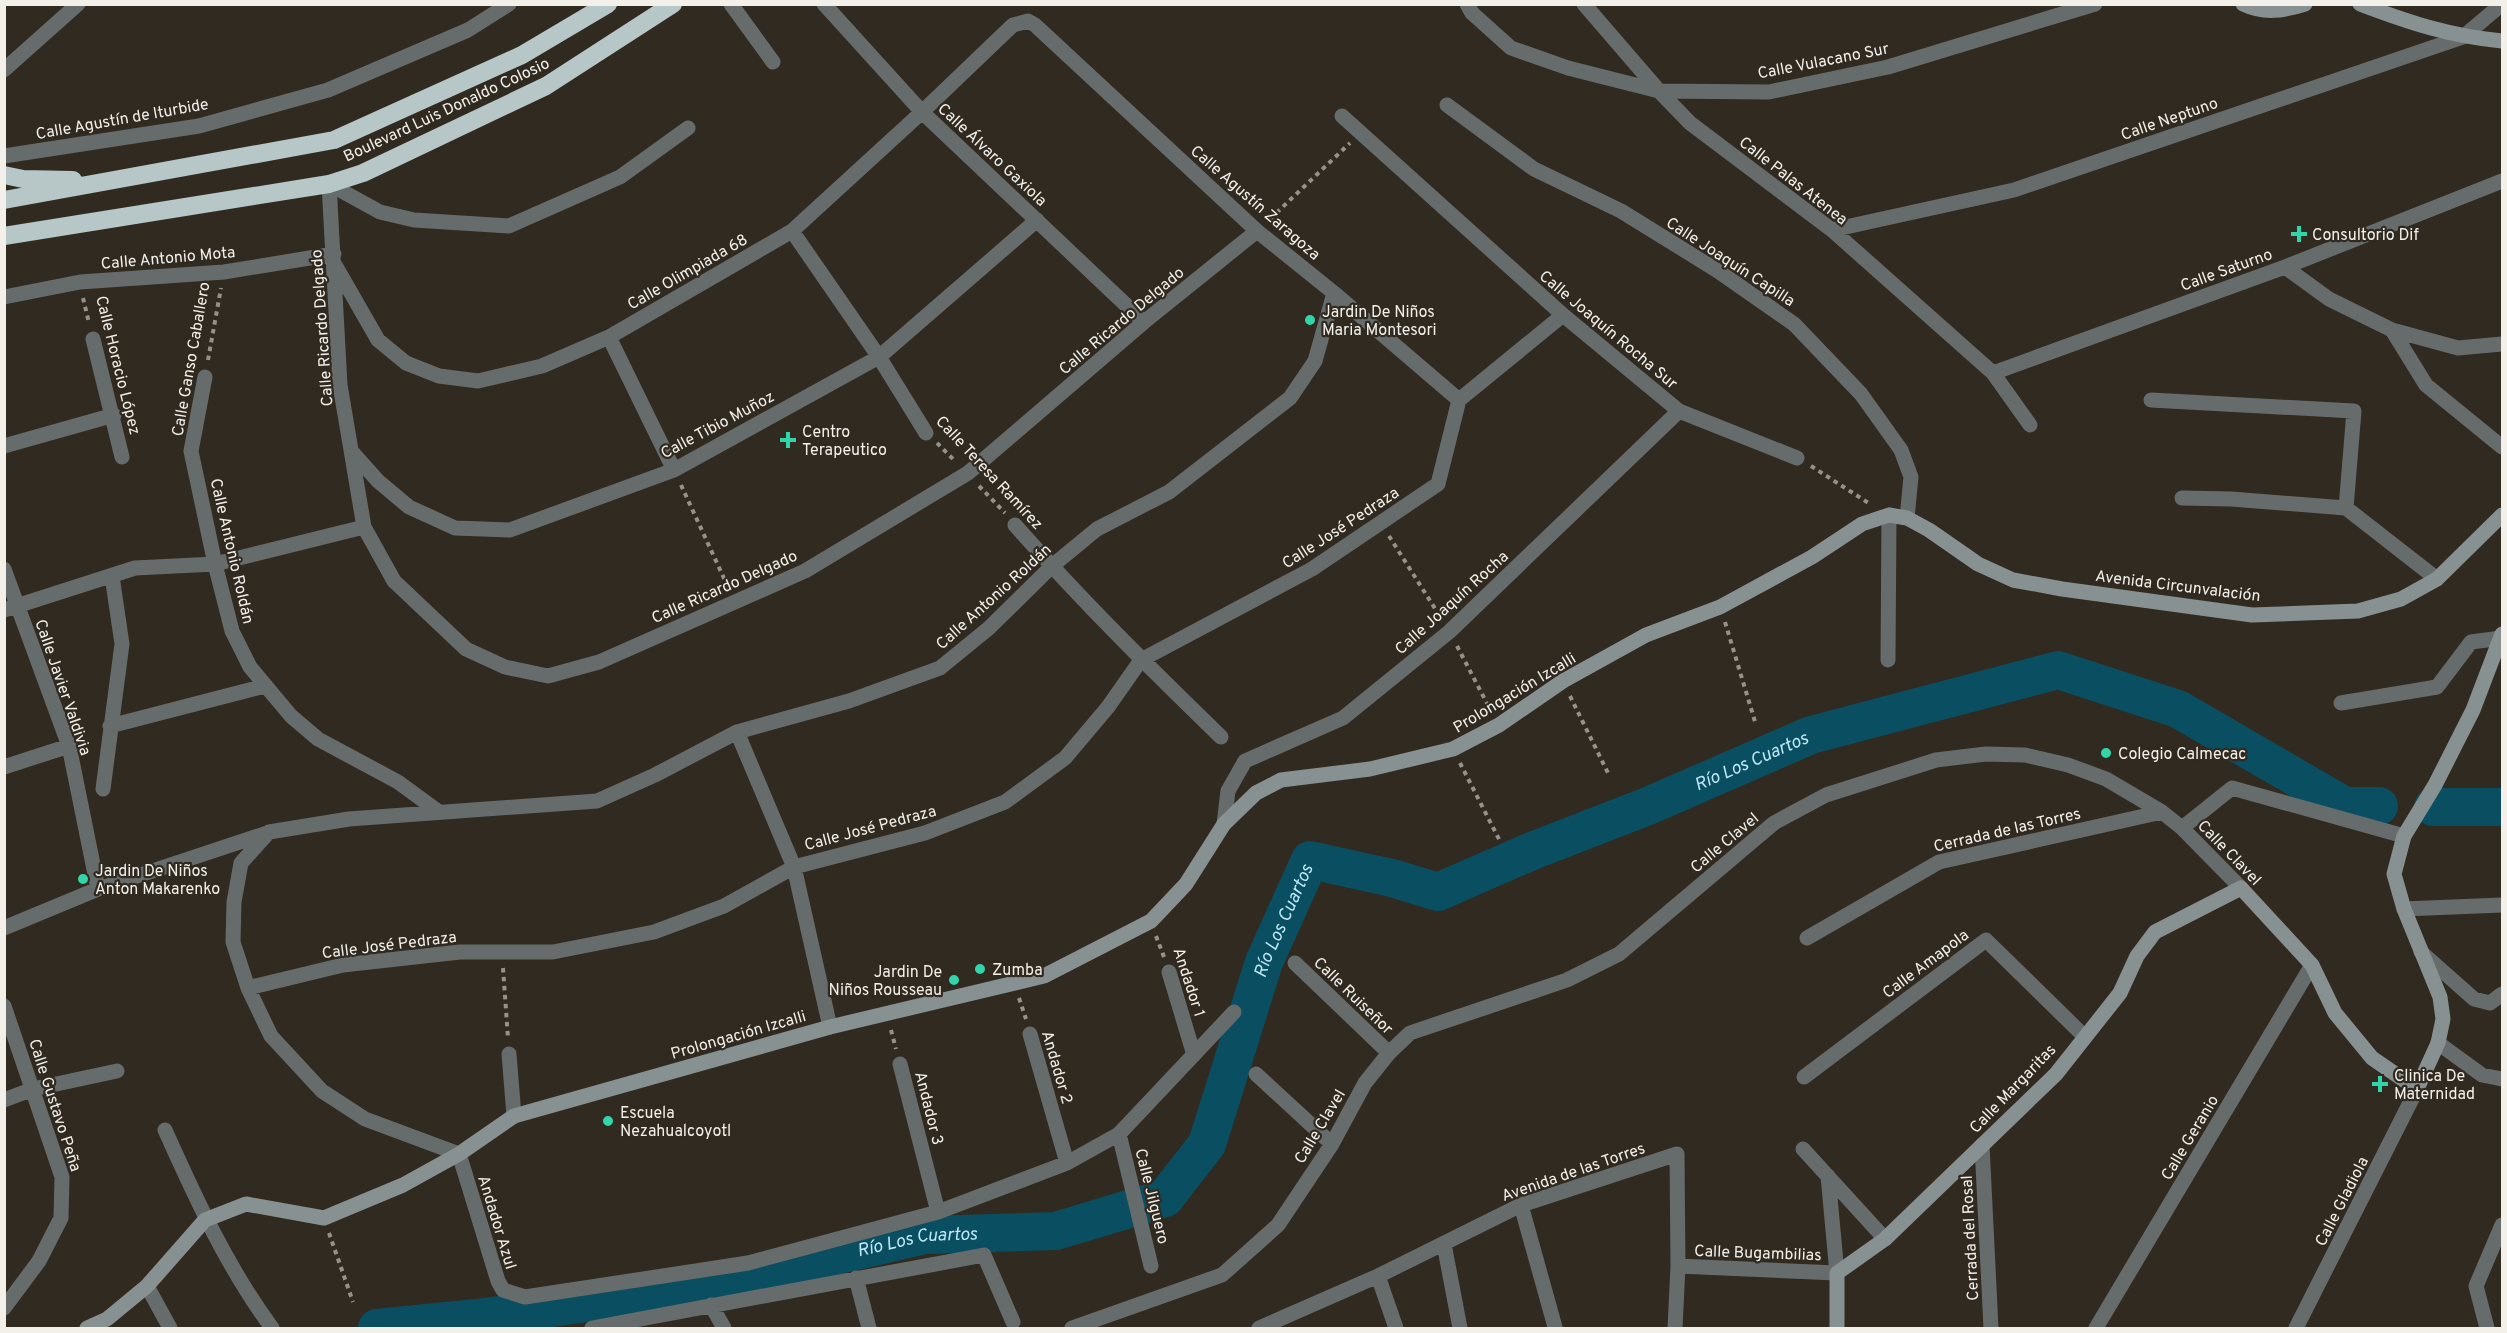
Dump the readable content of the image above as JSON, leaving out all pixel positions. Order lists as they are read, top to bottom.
{
  "streets": {
    "highway": ["Boulevard Luis Donaldo Colosio"],
    "street": [
      "Calle Vulacano Sur",
      "Calle Agustín de Iturbide",
      "Calle Neptuno",
      "Calle Álvaro Gaxiola",
      "Calle Palas Atenea",
      "Calle Agustín Zaragoza",
      "Calle Antonio Mota",
      "Calle Joaquín Capilla",
      "Calle Saturno",
      "Calle Olimpiada 68",
      "Calle Ricardo Delgado",
      "Calle Joaquín Rocha Sur",
      "Calle Ganso Caballero",
      "Calle Horacio López",
      "Calle Tibio Muñoz",
      "Calle Teresa Ramírez",
      "Calle José Pedraza",
      "Calle Antonio Roldán",
      "Avenida Circunvalación",
      "Calle Joaquín Rocha",
      "Calle Javier Valdivia",
      "Prolongación Izcalli",
      "Cerrada de las Torres",
      "Calle Clavel",
      "Calle Amapola",
      "Andador 1",
      "Calle Ruiseñor",
      "Andador 2",
      "Calle Margaritas",
      "Calle Gustavo Peña",
      "Andador 3",
      "Calle Geranio",
      "Avenida de las Torres",
      "Calle Jilguero",
      "Calle Gladiola",
      "Andador Azul",
      "Cerrada del Rosal",
      "Calle Bugambilias"
    ]
  },
  "crossings": [
    ["Calle Vulacano Sur", "Calle Palas Atenea"],
    ["Boulevard Luis Donaldo Colosio", "Calle Ricardo Delgado"],
    ["Calle Neptuno", "Calle Palas Atenea"],
    ["Calle Álvaro Gaxiola", "Calle Olimpiada 68"],
    ["Calle Álvaro Gaxiola", "Calle Ricardo Delgado"],
    ["Calle Álvaro Gaxiola", "Calle Tibio Muñoz"],
    ["Calle Palas Atenea", "Calle Saturno"],
    ["Calle Agustín Zaragoza", "Calle Olimpiada 68"],
    ["Calle Agustín Zaragoza", "Calle Ricardo Delgado"],
    ["Calle Agustín Zaragoza", "Calle José Pedraza"],
    ["Calle Agustín Zaragoza", "Calle Antonio Roldán"],
    ["Calle Antonio Mota", "Calle Olimpiada 68"],
    ["Calle Antonio Mota", "Calle Ricardo Delgado"],
    ["Calle Antonio Mota", "Calle Ganso Caballero"],
    ["Calle Antonio Mota", "Calle Horacio López"],
    ["Calle Joaquín Capilla", "Avenida Circunvalación"],
    ["Calle Joaquín Capilla", "Prolongación Izcalli"],
    ["Calle Olimpiada 68", "Calle Ricardo Delgado"],
    ["Calle Olimpiada 68", "Calle Teresa Ramírez"],
    ["Calle Ricardo Delgado", "Calle Tibio Muñoz"],
    ["Calle Ricardo Delgado", "Calle Teresa Ramírez"],
    ["Calle Joaquín Rocha Sur", "Calle Joaquín Rocha"],
    ["Calle Ganso Caballero", "Calle Antonio Roldán"],
    ["Calle Tibio Muñoz", "Calle Teresa Ramírez"],
    ["Calle Teresa Ramírez", "Calle José Pedraza"],
    ["Calle Teresa Ramírez", "Calle Antonio Roldán"],
    ["Calle Antonio Roldán", "Calle Javier Valdivia"],
    ["Avenida Circunvalación", "Prolongación Izcalli"],
    ["Calle Joaquín Rocha", "Prolongación Izcalli"],
    ["Prolongación Izcalli", "Andador 1"],
    ["Prolongación Izcalli", "Andador 2"],
    ["Prolongación Izcalli", "Andador 3"],
    ["Prolongación Izcalli", "Andador Azul"],
    ["Cerrada de las Torres", "Calle Clavel"],
    ["Calle Clavel", "Calle Ruiseñor"],
    ["Calle Clavel", "Calle Margaritas"],
    ["Calle Clavel", "Calle Geranio"],
    ["Calle Clavel", "Calle Gladiola"],
    ["Calle Amapola", "Calle Margaritas"],
    ["Calle Margaritas", "Cerrada del Rosal"],
    ["Calle Margaritas", "Calle Bugambilias"],
    ["Andador 3", "Andador Azul"],
    ["Avenida de las Torres", "Calle Bugambilias"]
  ],
  "water": ["Río Los Cuartos"],
  "places": {
    "health": ["Consultorio Dif", "Centro Terapeutico", "Clinica De Maternidad"],
    "other": [
      "Jardin De Niños Maria Montesori",
      "Colegio Calmecac",
      "Jardin De Niños Anton Makarenko",
      "Zumba",
      "Jardin De Niños Rousseau",
      "Escuela Nezahualcoyotl"
    ]
  }
}
